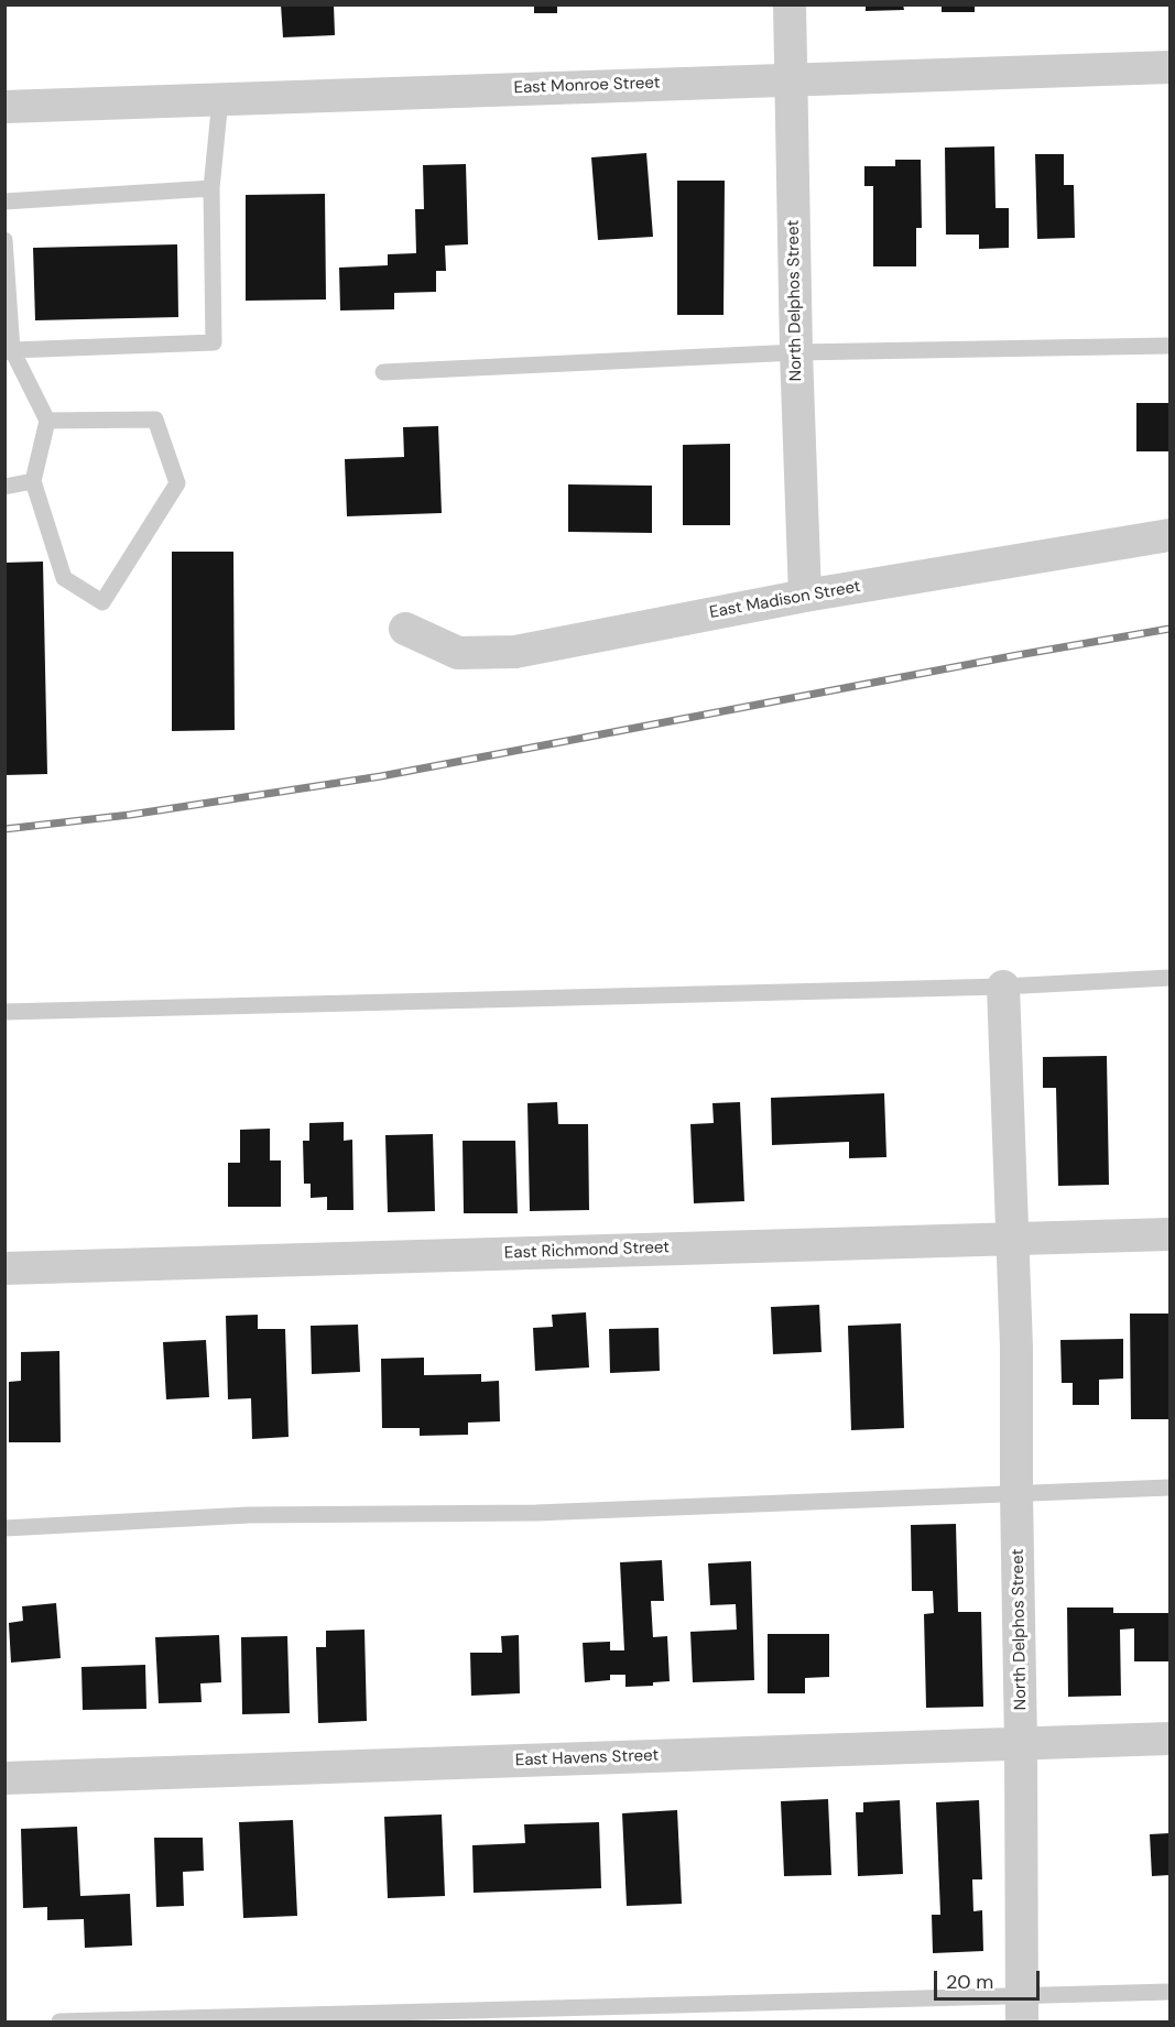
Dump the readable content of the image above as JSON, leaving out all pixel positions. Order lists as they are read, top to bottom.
{
  "streets": {
    "street": [
      "East Monroe Street",
      "North Delphos Street",
      "East Madison Street",
      "East Richmond Street",
      "East Havens Street"
    ]
  },
  "crossings": [
    ["East Monroe Street", "North Delphos Street"],
    ["North Delphos Street", "East Madison Street"],
    ["North Delphos Street", "East Richmond Street"],
    ["North Delphos Street", "East Havens Street"]
  ],
  "scale_bar": "20 m"
}
